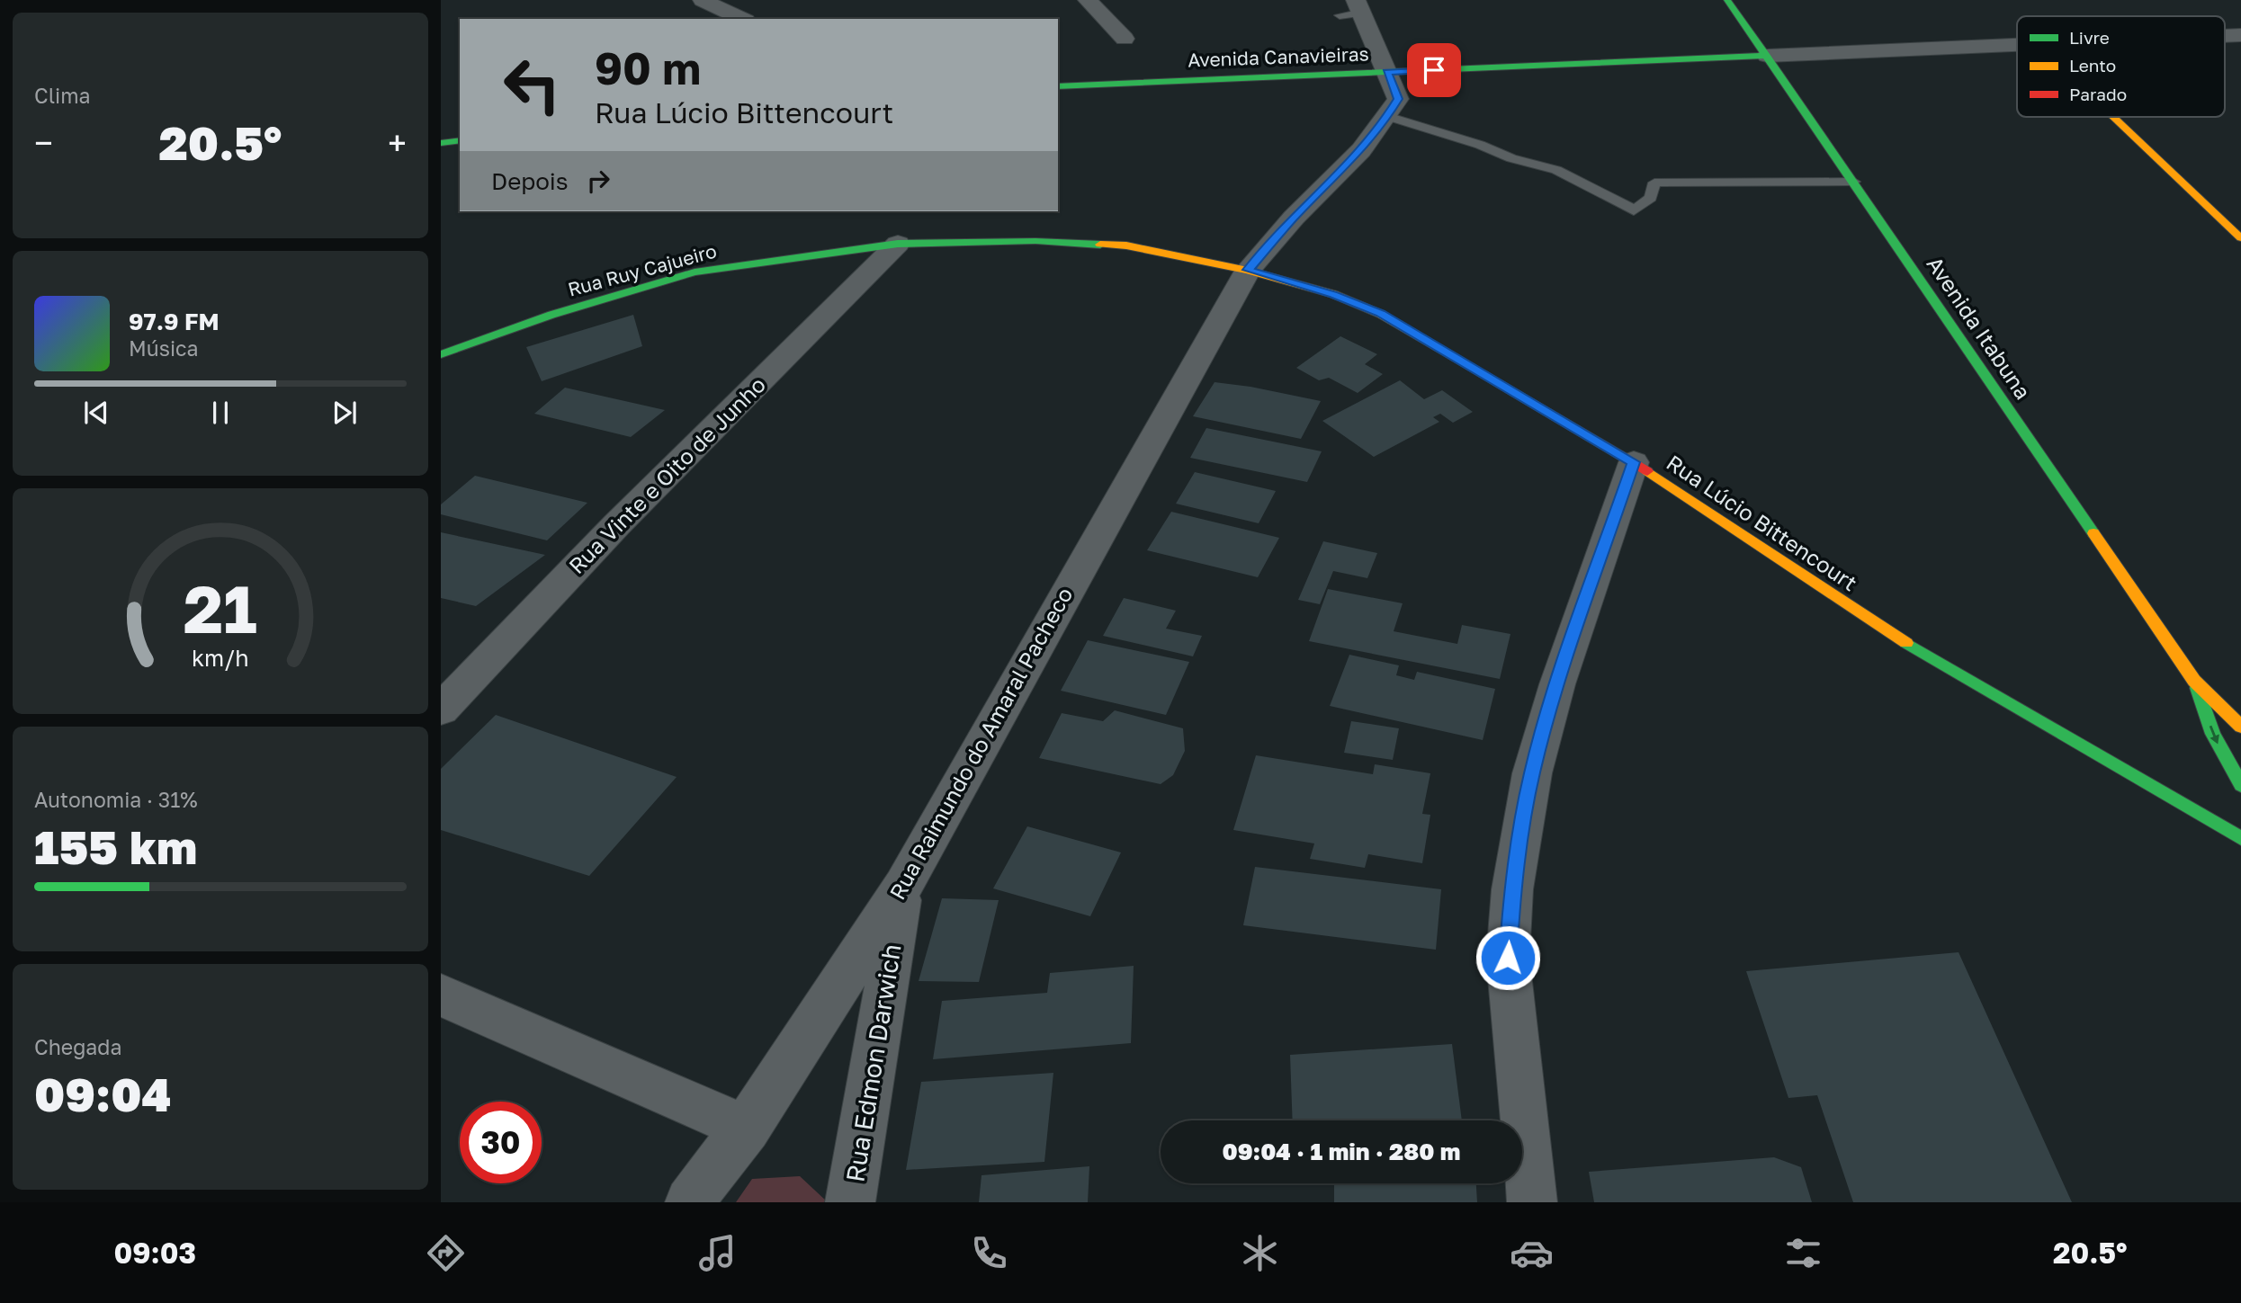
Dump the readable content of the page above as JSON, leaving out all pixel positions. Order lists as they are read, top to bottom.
{
  "streets": {
    "street": [
      "Avenida Canavieiras",
      "Rua Ruy Cajueiro",
      "Avenida Itabuna",
      "Rua Vinte e Oito de Junho",
      "Rua Lúcio Bittencourt",
      "Rua Raimundo do Amaral Pacheco",
      "Rua Edmon Darwich"
    ]
  },
  "crossings": [
    ["Avenida Canavieiras", "Avenida Itabuna"],
    ["Rua Ruy Cajueiro", "Rua Vinte e Oito de Junho"],
    ["Rua Ruy Cajueiro", "Rua Lúcio Bittencourt"],
    ["Rua Ruy Cajueiro", "Rua Raimundo do Amaral Pacheco"],
    ["Rua Lúcio Bittencourt", "Rua Raimundo do Amaral Pacheco"],
    ["Rua Raimundo do Amaral Pacheco", "Rua Edmon Darwich"]
  ],
  "legend": ["Livre", "Lento", "Parado"],
  "page": {
    "tile": [
      "Clima",
      ["Autonomia · 31%", "155 km"],
      ["Chegada", "09:04"]
    ],
    "turn": ["90 m", "Rua Lúcio Bittencourt"],
    "heat": ["−", "20.5°", "+"],
    "then": "Depois",
    "song": ["97.9 FM", "Música"],
    "limit": "30",
    "trip": "09:04 · 1 min · 280 m",
    "tabs": ["09:03", "20.5°"],
    "gauge": ["21", "km/h"]
  }
}
